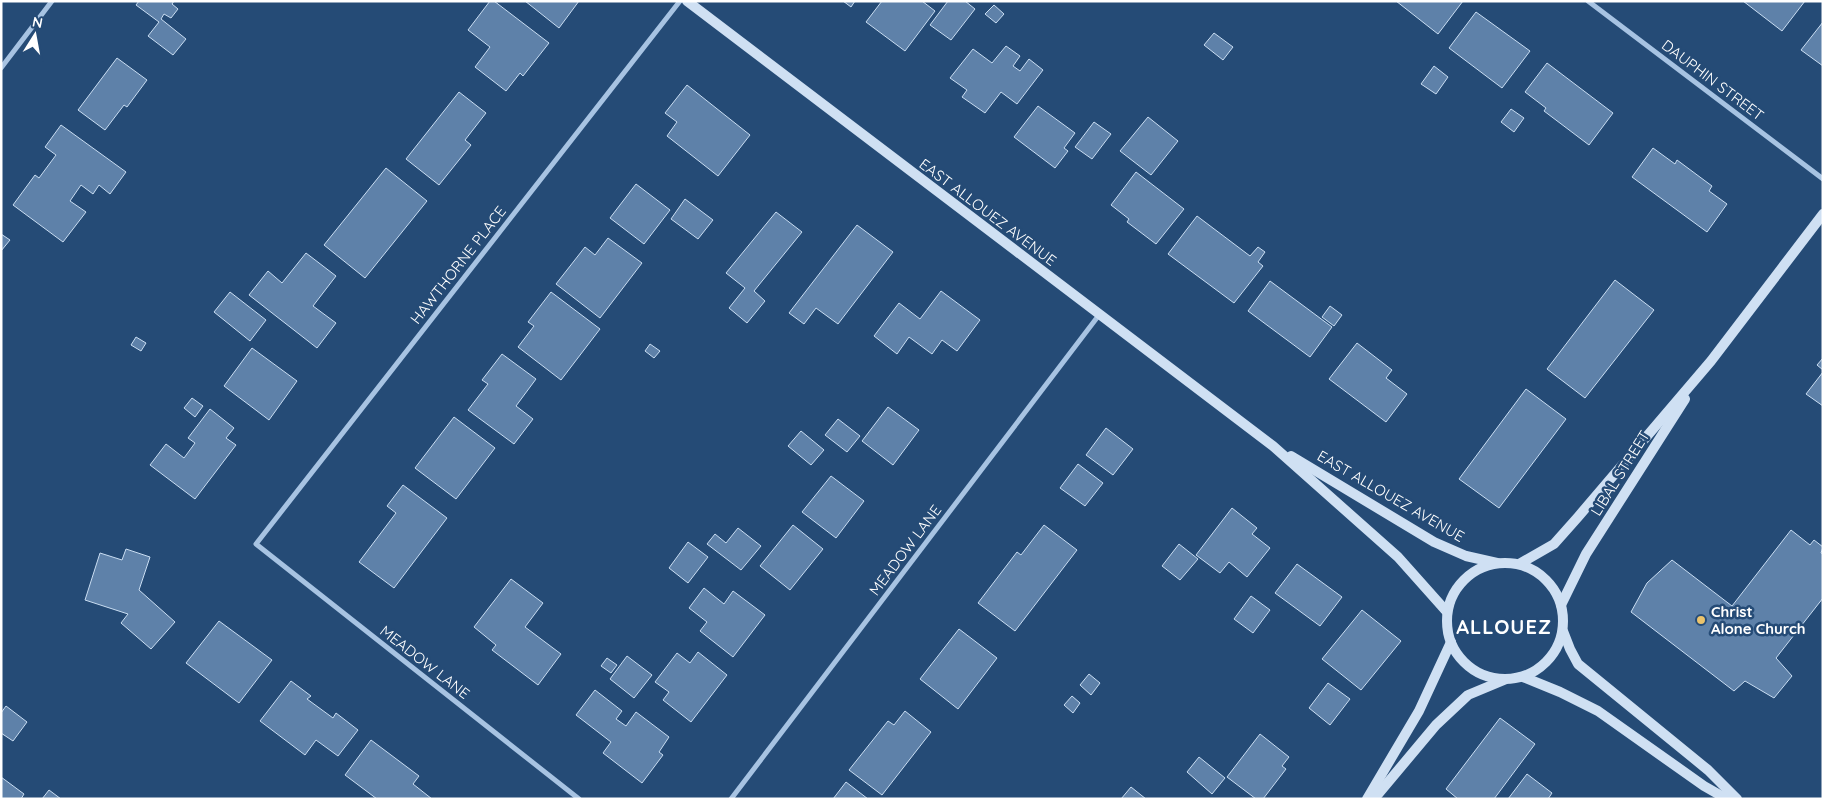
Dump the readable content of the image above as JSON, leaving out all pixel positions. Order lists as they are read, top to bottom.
{
  "streets": {
    "street": [
      "DAUPHIN STREET",
      "EAST ALLOUEZ AVENUE",
      "HAWTHORNE PLACE",
      "LIBAL STREET",
      "MEADOW LANE"
    ]
  },
  "crossings": [
    ["EAST ALLOUEZ AVENUE", "LIBAL STREET"],
    ["EAST ALLOUEZ AVENUE", "MEADOW LANE"],
    ["HAWTHORNE PLACE", "MEADOW LANE"]
  ],
  "districts": ["ALLOUEZ"],
  "places": ["Christ Alone Church"],
  "north": "top"
}
